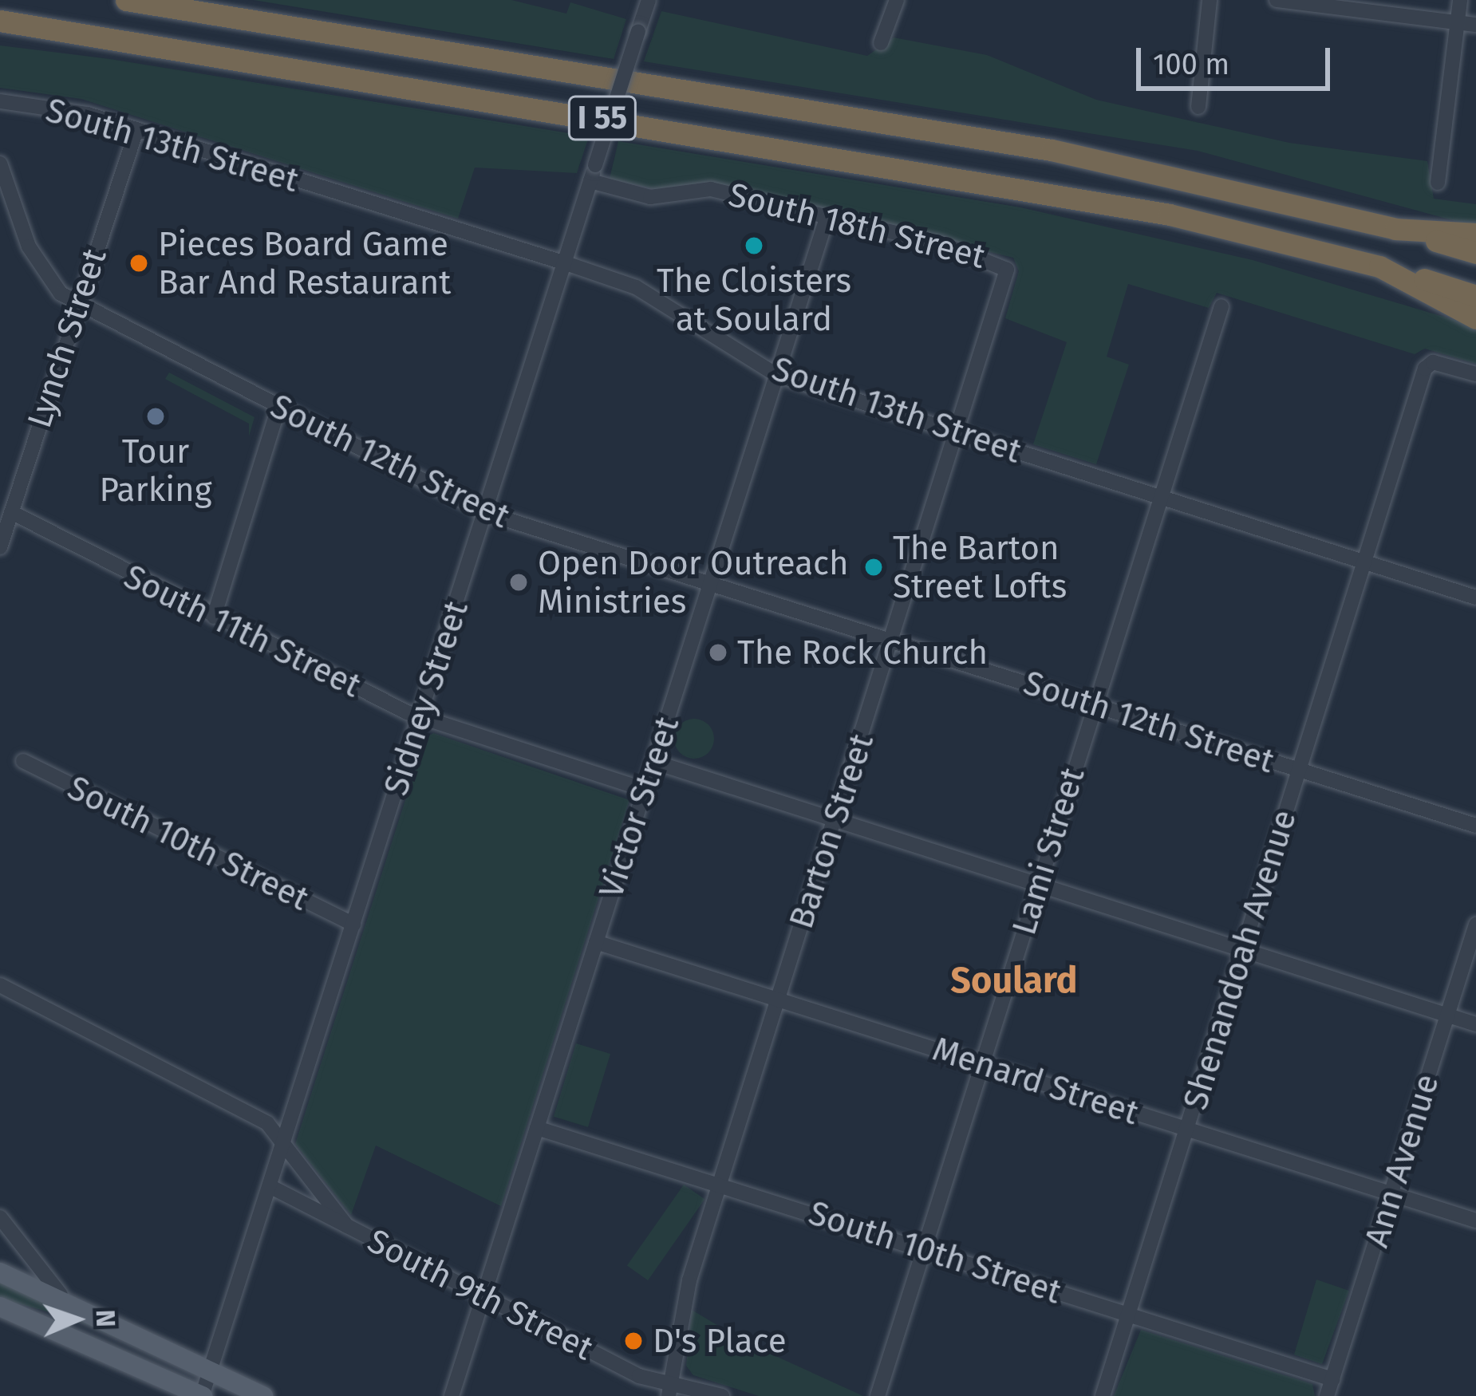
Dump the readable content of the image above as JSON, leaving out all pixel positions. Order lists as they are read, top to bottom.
{
  "streets": {
    "highway": ["I 55"],
    "street": [
      "South 13th Street",
      "South 18th Street",
      "Lynch Street",
      "South 12th Street",
      "South 11th Street",
      "Sidney Street",
      "Victor Street",
      "Barton Street",
      "South 10th Street",
      "Lami Street",
      "Shenandoah Avenue",
      "Menard Street",
      "Ann Avenue",
      "South 9th Street"
    ]
  },
  "crossings": [
    ["South 13th Street", "Lynch Street"],
    ["South 13th Street", "Sidney Street"],
    ["South 13th Street", "Victor Street"],
    ["South 13th Street", "Barton Street"],
    ["South 13th Street", "Lami Street"],
    ["South 13th Street", "Shenandoah Avenue"],
    ["South 18th Street", "Sidney Street"],
    ["South 18th Street", "Victor Street"],
    ["South 18th Street", "Barton Street"],
    ["Lynch Street", "South 12th Street"],
    ["Lynch Street", "South 11th Street"],
    ["South 12th Street", "Sidney Street"],
    ["South 12th Street", "Victor Street"],
    ["South 12th Street", "Barton Street"],
    ["South 12th Street", "Lami Street"],
    ["South 12th Street", "Shenandoah Avenue"],
    ["South 11th Street", "Sidney Street"],
    ["South 11th Street", "Victor Street"],
    ["Sidney Street", "South 10th Street"],
    ["Sidney Street", "South 9th Street"],
    ["Victor Street", "South 10th Street"],
    ["Victor Street", "Menard Street"],
    ["Victor Street", "South 9th Street"],
    ["Barton Street", "South 10th Street"],
    ["Barton Street", "Menard Street"],
    ["Barton Street", "South 9th Street"],
    ["South 10th Street", "Lami Street"],
    ["South 10th Street", "Shenandoah Avenue"],
    ["South 10th Street", "Ann Avenue"],
    ["Lami Street", "Menard Street"],
    ["Shenandoah Avenue", "Menard Street"],
    ["Menard Street", "Ann Avenue"]
  ],
  "districts": ["Soulard"],
  "places": [
    "The Cloisters at Soulard",
    "Pieces Board Game Bar And Restaurant",
    "Tour Parking",
    "The Barton Street Lofts",
    "Open Door Outreach Ministries",
    "The Rock Church",
    "D's Place"
  ],
  "scale_bar": "100 m",
  "north": "right"
}
